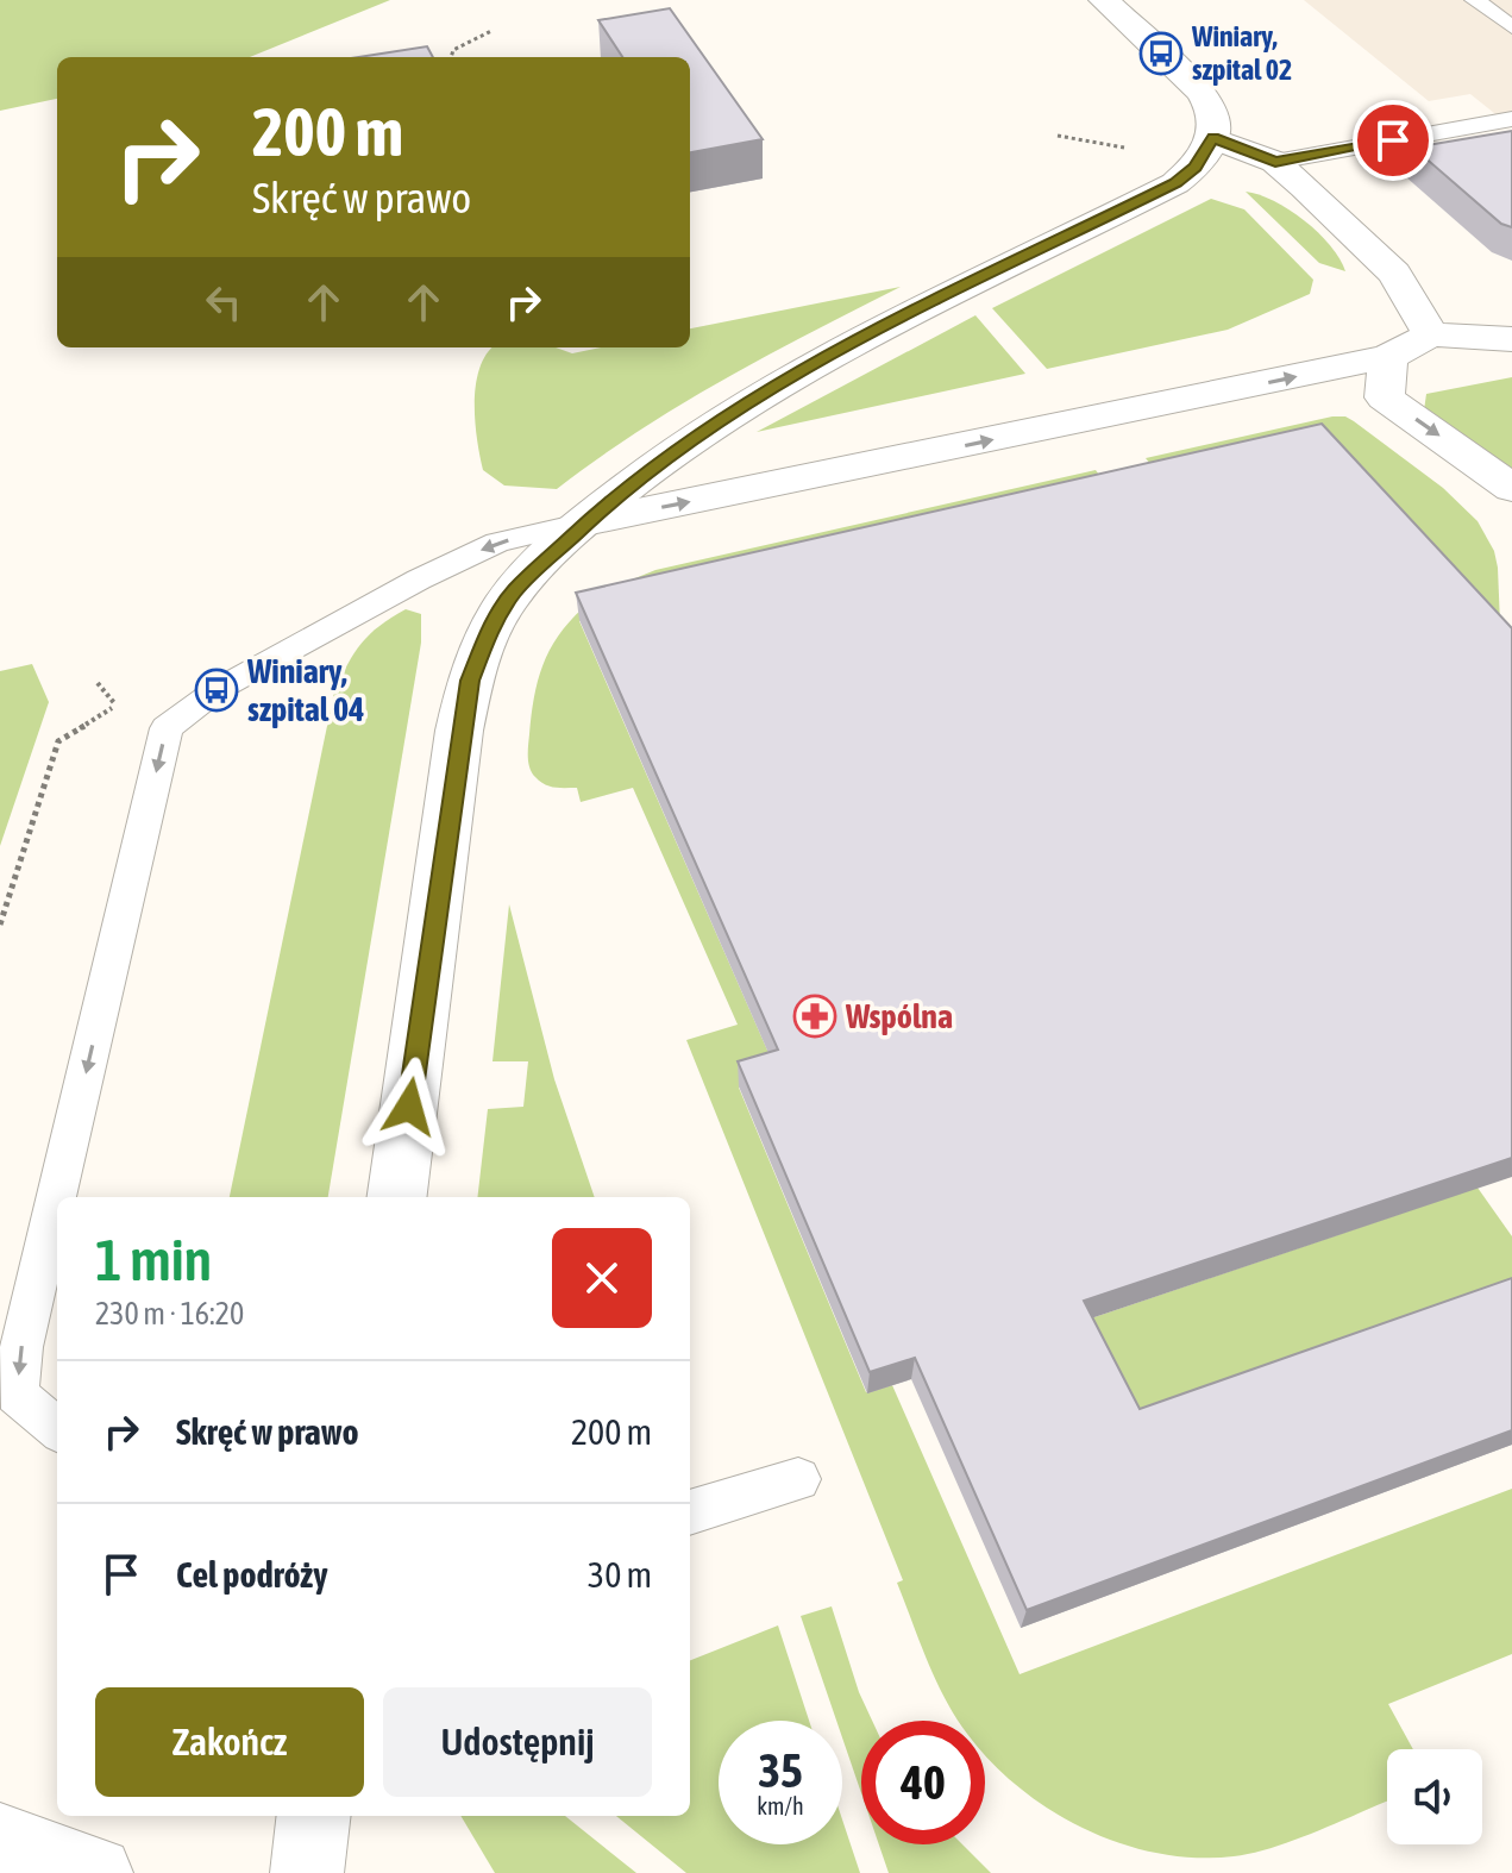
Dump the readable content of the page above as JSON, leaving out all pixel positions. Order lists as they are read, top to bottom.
{
  "places": {
    "bus stop": ["Winiary, szpital 02", "Winiary, szpital 04"],
    "pharmacy": ["Wspólna"]
  },
  "page": {
    "turn": ["200 m", "Skręć w prawo"],
    "heading": ["1 min", "230 m · 16:20"],
    "list": [
      {
        "name": "Skręć w prawo",
        "value": "200 m"
      },
      {
        "name": "Cel podróży",
        "value": "30 m"
      }
    ],
    "buttons": ["Zakończ", "Udostępnij"],
    "speed": "35 km/h",
    "limit": "40"
  }
}
